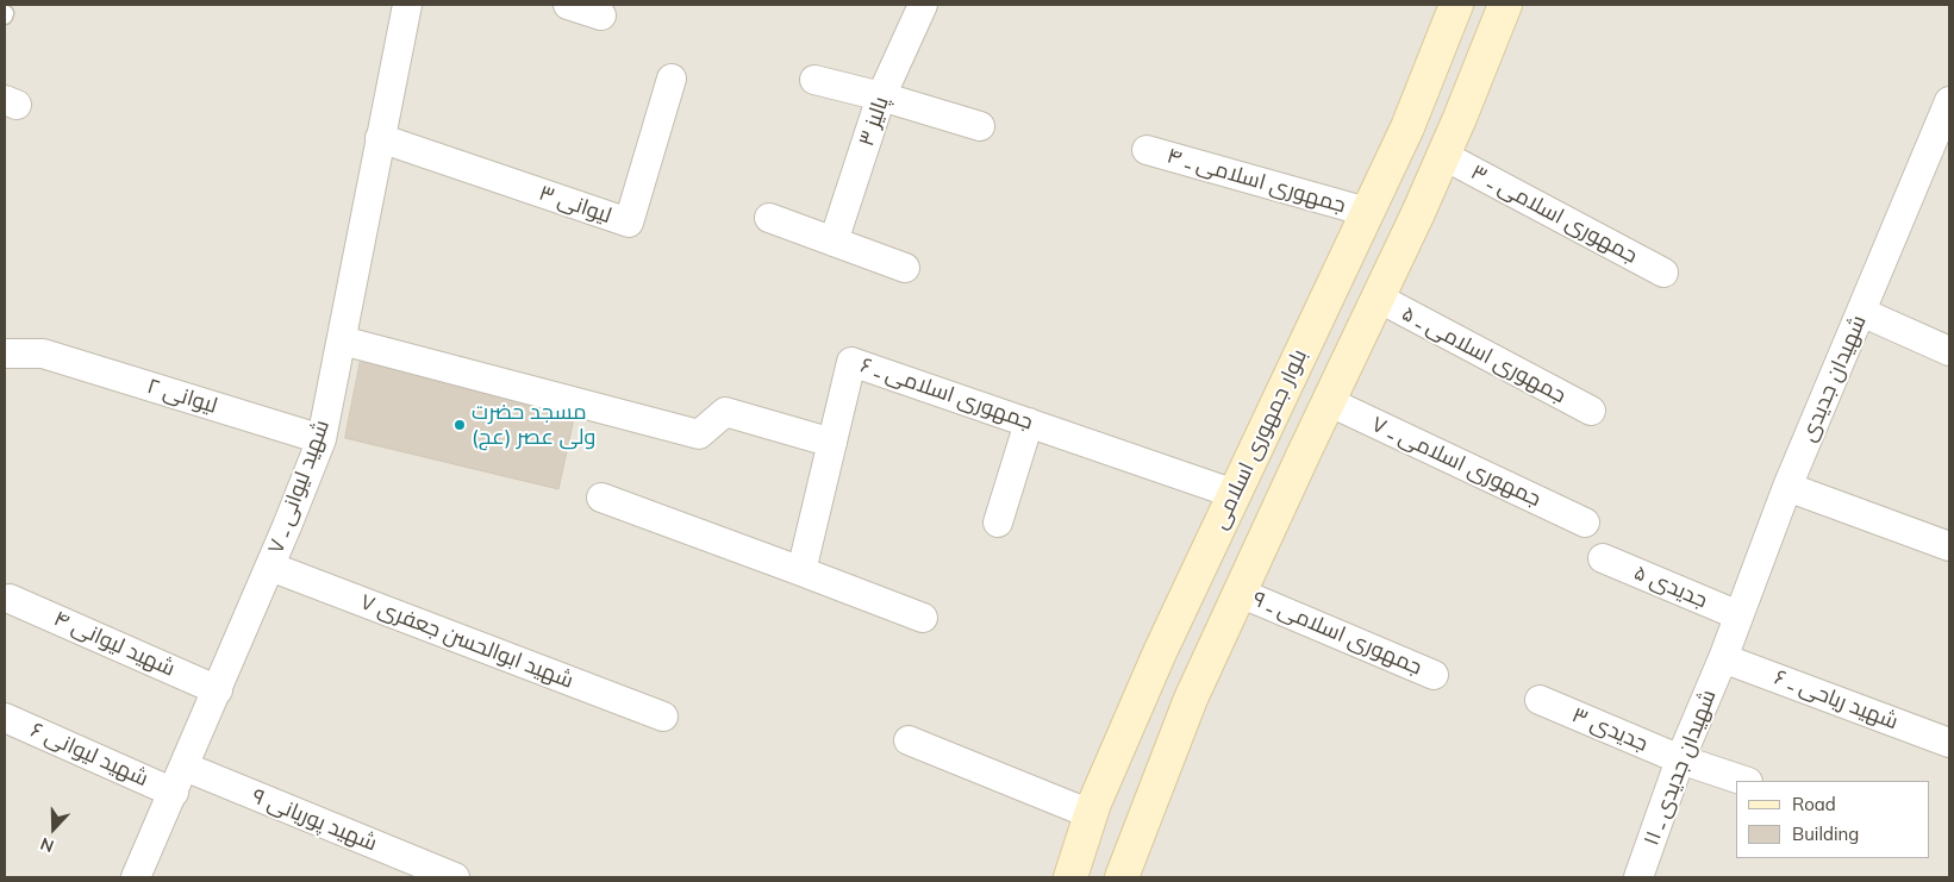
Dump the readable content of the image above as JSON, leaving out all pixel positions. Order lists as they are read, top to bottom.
{
  "streets": {
    "main road": ["بلوار جمهوری اسلامی"],
    "street": [
      "پالیز ۳",
      "جمهوری اسلامی ـ ۴",
      "لیوانی ۳",
      "جمهوری اسلامی ـ ۳",
      "جمهوری اسلامی ـ ۵",
      "شهیدان جدیدی",
      "جمهوری اسلامی ـ ۶",
      "لیوانی ۲",
      "جمهوری اسلامی ـ ۷",
      "شهید لیوانی ـ ۷",
      "جدیدی ۵",
      "جمهوری اسلامی ـ ۹",
      "شهید ابوالحسن جعفری ۷",
      "شهید لیوانی ۴",
      "شهید ریاحی ـ ۶",
      "جدیدی ۳",
      "شهید لیوانی ۶",
      "شهیدان جدیدی ـ ۱۱",
      "شهید پوریانی ۹"
    ]
  },
  "crossings": [
    ["جمهوری اسلامی ـ ۴", "بلوار جمهوری اسلامی"],
    ["لیوانی ۳", "شهید لیوانی ـ ۷"],
    ["شهیدان جدیدی", "جدیدی ۵"],
    ["شهیدان جدیدی", "شهید ریاحی ـ ۶"],
    ["شهیدان جدیدی", "شهیدان جدیدی ـ ۱۱"],
    ["جمهوری اسلامی ـ ۶", "بلوار جمهوری اسلامی"],
    ["لیوانی ۲", "شهید لیوانی ـ ۷"],
    ["شهید لیوانی ـ ۷", "شهید ابوالحسن جعفری ۷"],
    ["شهید لیوانی ـ ۷", "شهید لیوانی ۴"],
    ["شهید لیوانی ـ ۷", "شهید لیوانی ۶"],
    ["شهید لیوانی ـ ۷", "شهید پوریانی ۹"],
    ["شهید ریاحی ـ ۶", "شهیدان جدیدی ـ ۱۱"],
    ["جدیدی ۳", "شهیدان جدیدی ـ ۱۱"],
    ["شهید لیوانی ۶", "شهید پوریانی ۹"]
  ],
  "places": ["مسجد حضرت ولی عصر (عج)"],
  "legend": ["Road", "Building"],
  "north": "bottom"
}
